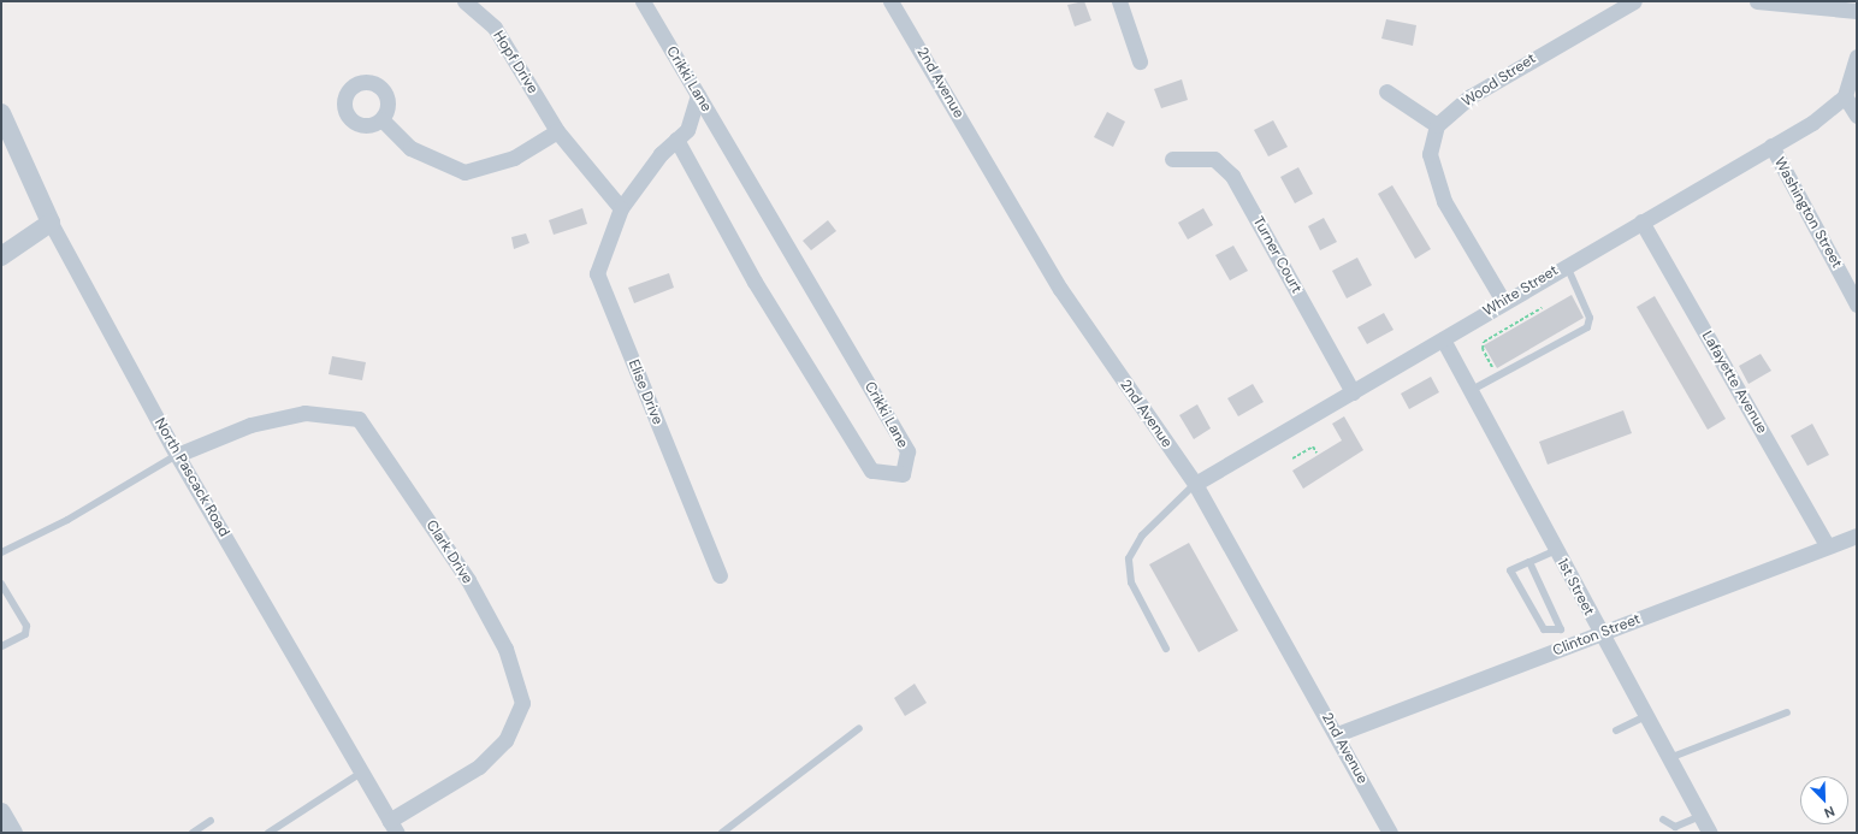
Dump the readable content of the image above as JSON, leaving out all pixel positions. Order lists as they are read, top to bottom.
{
  "streets": {
    "street": [
      "Hopf Drive",
      "Crikki Lane",
      "Wood Street",
      "2nd Avenue",
      "Washington Street",
      "Turner Court",
      "White Street",
      "Lafayette Avenue",
      "Elise Drive",
      "North Pascack Road",
      "Clark Drive",
      "1st Street",
      "Clinton Street"
    ]
  },
  "crossings": [
    ["Crikki Lane", "Elise Drive"],
    ["2nd Avenue", "White Street"],
    ["2nd Avenue", "Clinton Street"],
    ["Washington Street", "White Street"],
    ["Turner Court", "White Street"],
    ["White Street", "Lafayette Avenue"],
    ["White Street", "1st Street"],
    ["Lafayette Avenue", "Clinton Street"],
    ["North Pascack Road", "Clark Drive"],
    ["1st Street", "Clinton Street"]
  ],
  "north": "bottom right"
}
